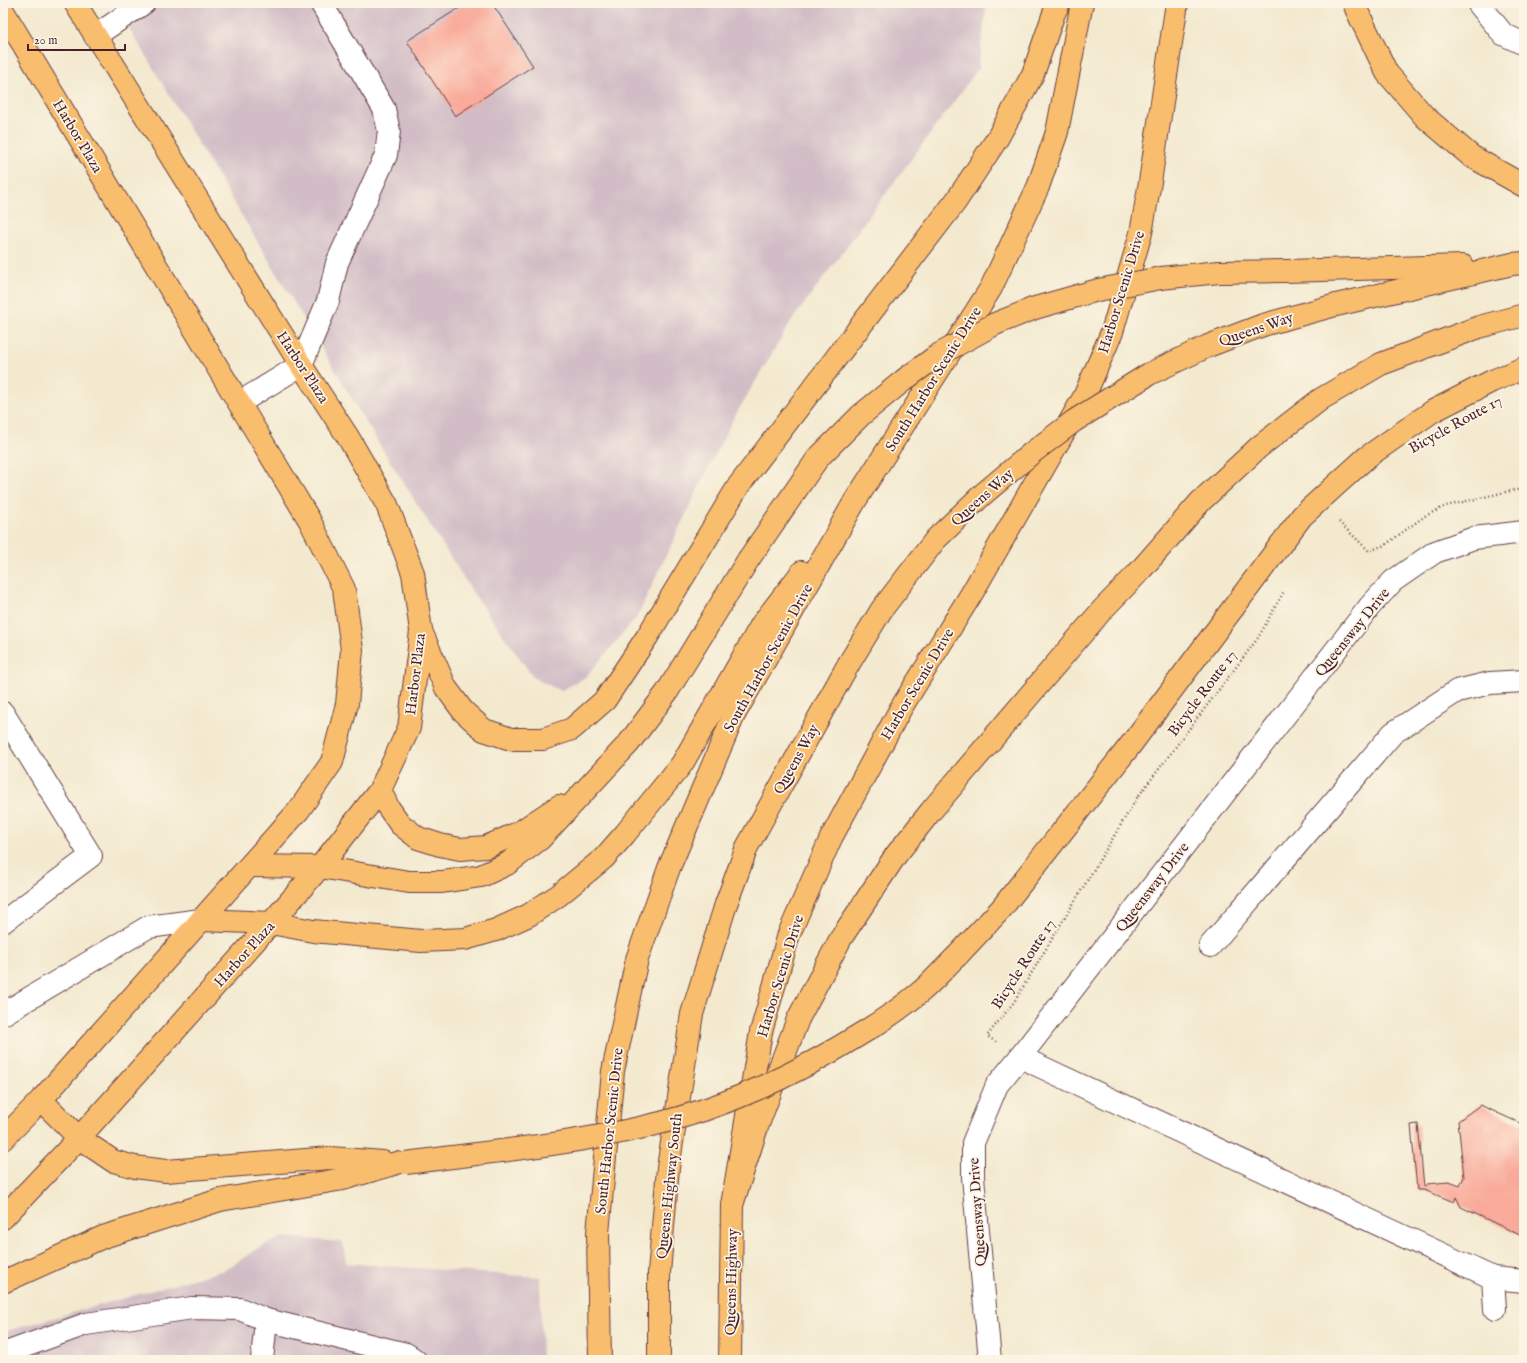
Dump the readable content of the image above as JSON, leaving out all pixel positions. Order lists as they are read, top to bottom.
{
  "streets": {
    "main road": [
      "Harbor Plaza",
      "Harbor Scenic Drive",
      "Queens Way",
      "South Harbor Scenic Drive",
      "Queens Highway South",
      "Queens Highway"
    ],
    "street": ["Queensway Drive"],
    "path": ["Bicycle Route 17"]
  },
  "crossings": [
    ["Harbor Scenic Drive", "Queens Highway"],
    ["Queens Way", "Queens Highway South"],
    ["Bicycle Route 17", "Queensway Drive"]
  ],
  "scale_bar": "20 m"
}
